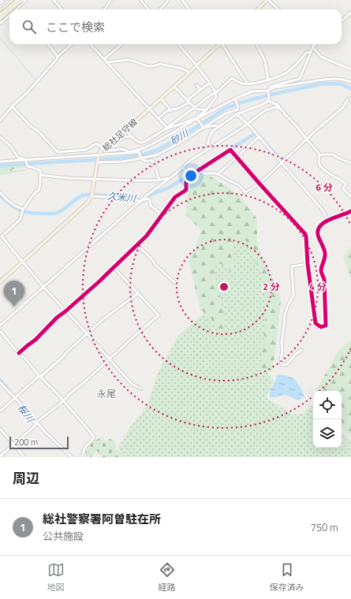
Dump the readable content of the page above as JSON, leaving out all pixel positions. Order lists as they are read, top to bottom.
{
  "streets": {
    "main road": ["総社足守線"]
  },
  "districts": ["永尾"],
  "water": ["砂川", "久米川", "桜川"],
  "scale_bar": "200 m",
  "page": {
    "search": "ここで検索",
    "pins": "1",
    "scale": "200 m",
    "heading": "周辺",
    "list": [
      {
        "mark": "1",
        "name": "総社警察署阿曽駐在所",
        "note": "公共施設",
        "value": "750 m"
      }
    ],
    "nav": ["地図", "経路", "保存済み"]
  },
  "rings": ["6 分", "2 分", "4 分"]
}
